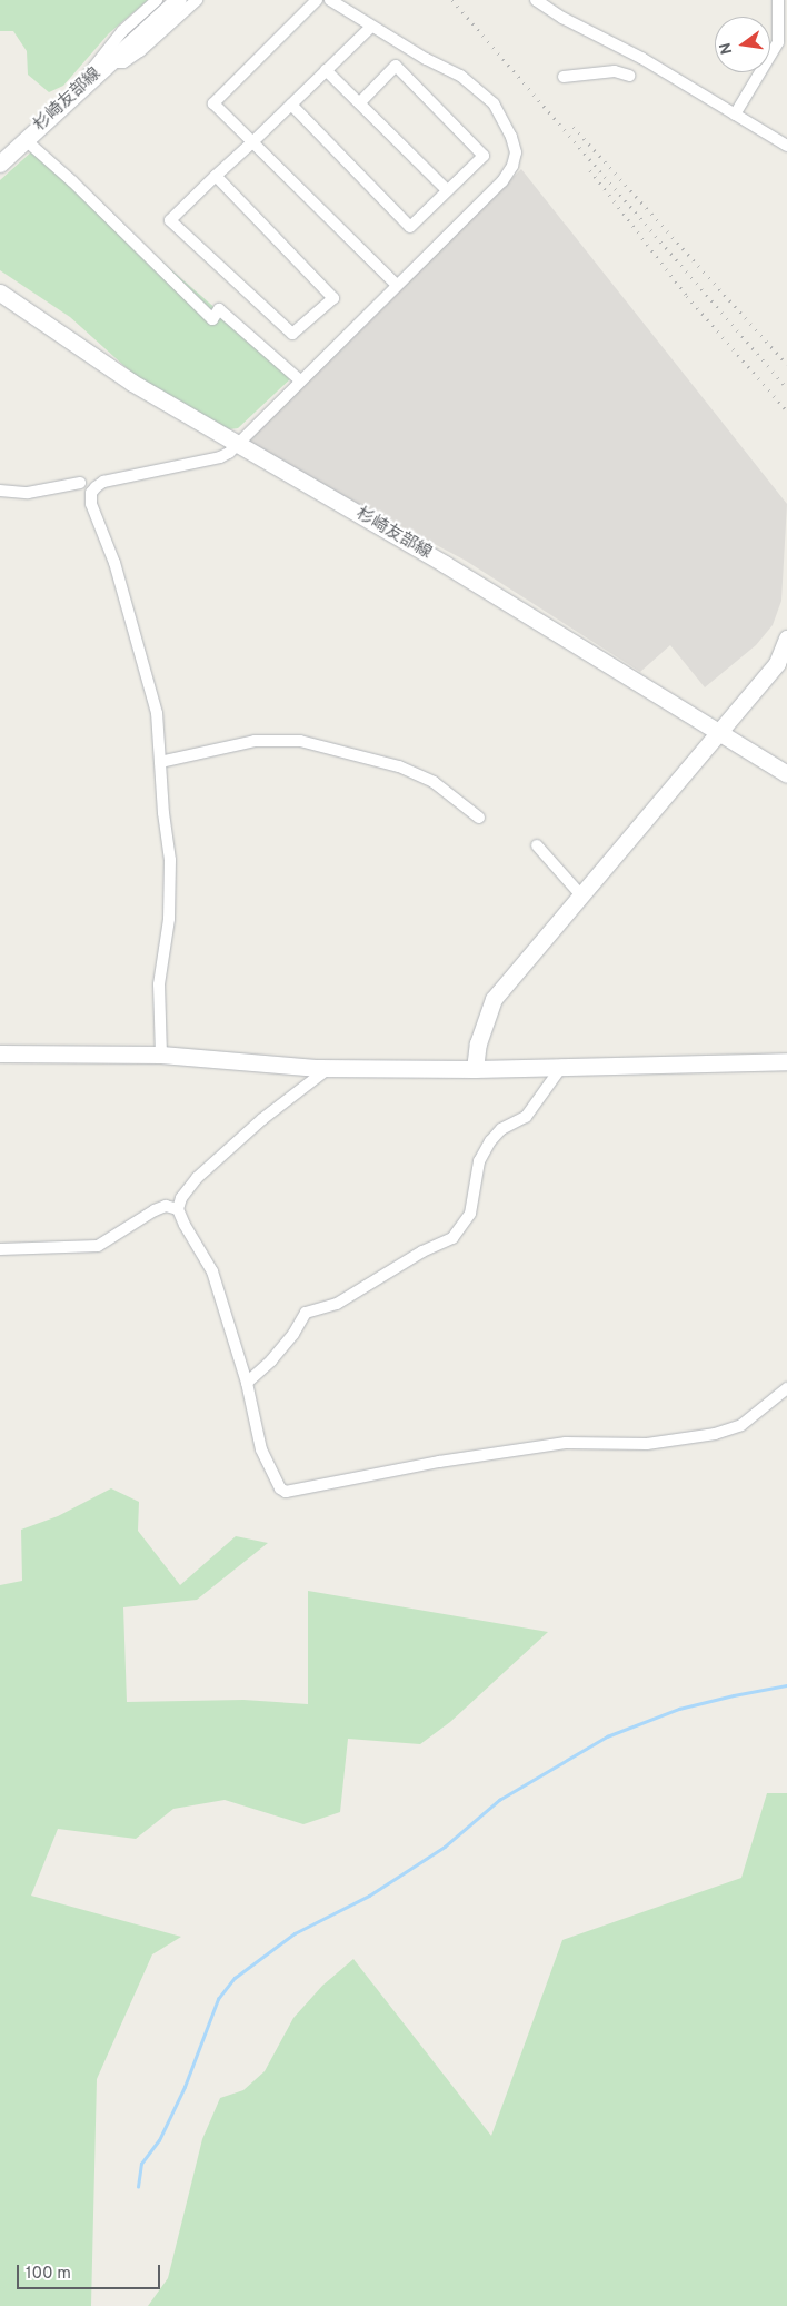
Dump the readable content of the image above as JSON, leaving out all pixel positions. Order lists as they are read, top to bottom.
{
  "streets": {
    "street": ["杉崎友部線"]
  },
  "scale_bar": "100 m",
  "north": "left"
}
